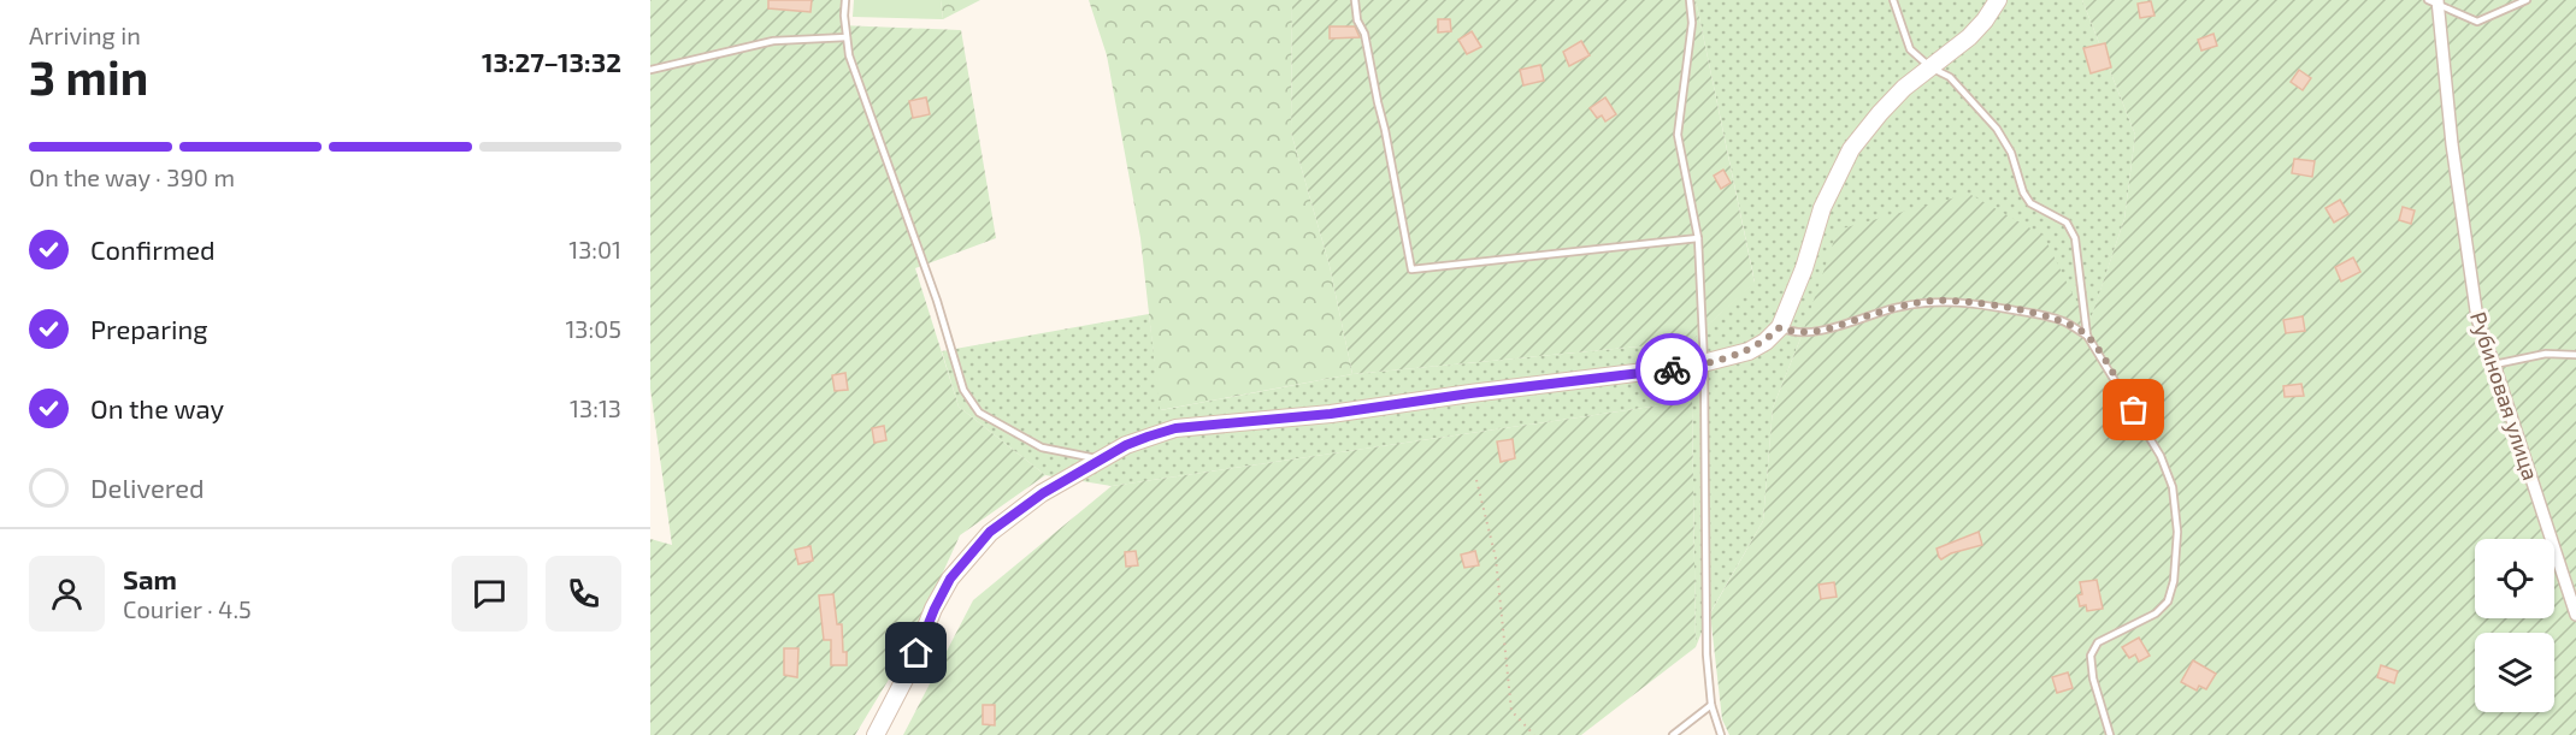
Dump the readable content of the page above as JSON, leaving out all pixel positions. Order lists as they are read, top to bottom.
{
  "streets": {
    "street": ["Рубиновая улица"]
  },
  "page": {
    "heading": ["3 min", "Arriving in", "13:27–13:32"],
    "panel": ["Sam", "Courier · 4.5"],
    "bar": "On the way · 390 m",
    "list": [
      ["Confirmed", "13:01"],
      ["Preparing", "13:05"],
      ["On the way", "13:13"],
      "Delivered"
    ]
  }
}
